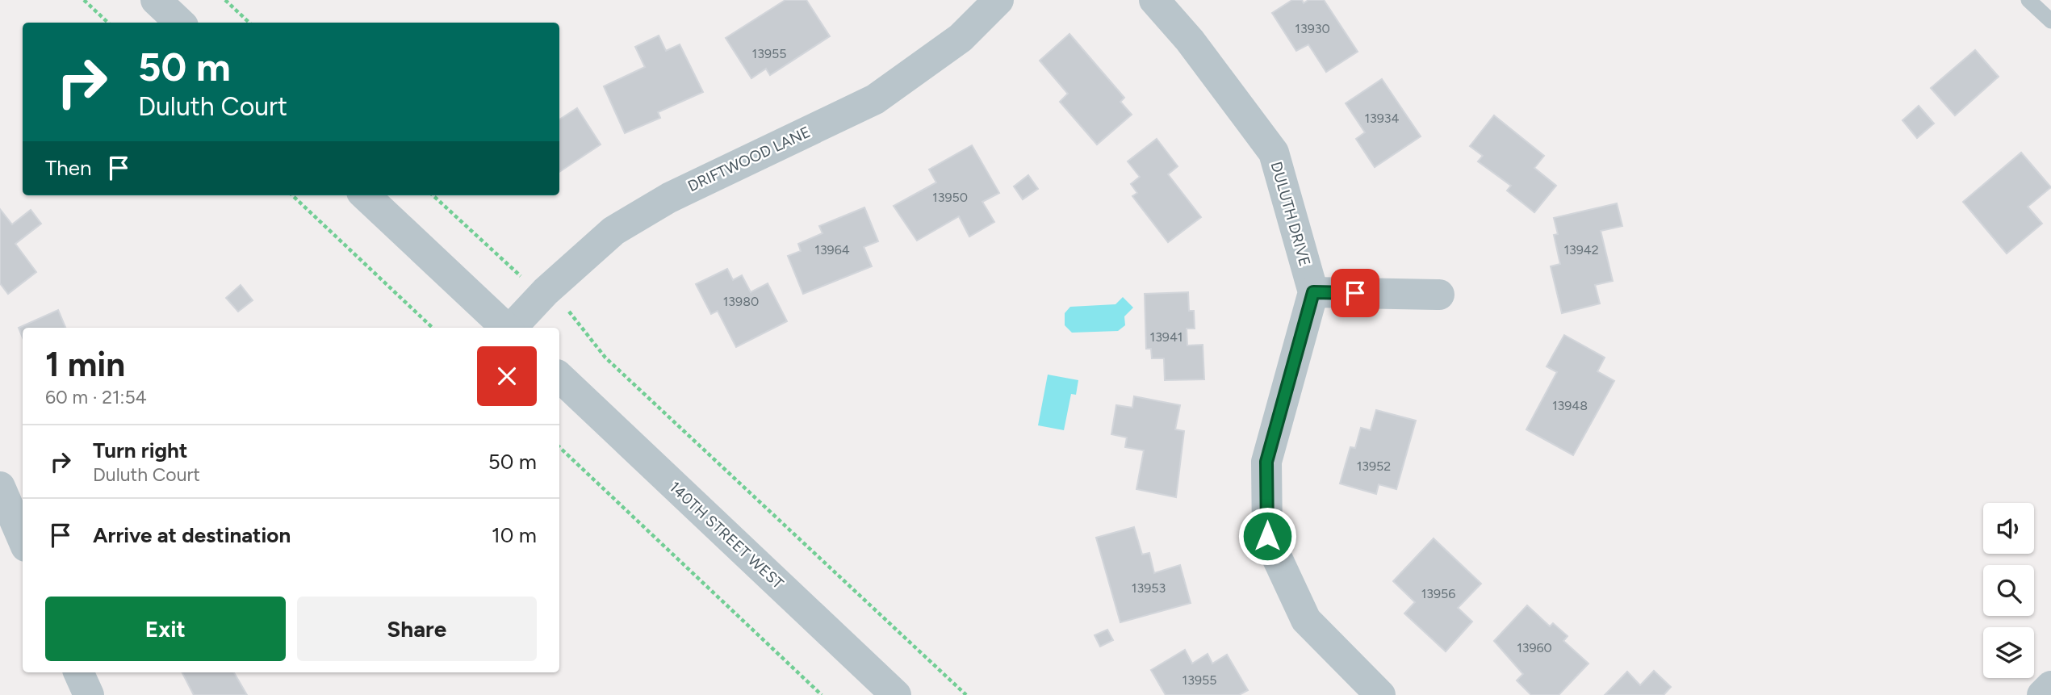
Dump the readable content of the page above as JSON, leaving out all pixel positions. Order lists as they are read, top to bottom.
{
  "streets": {
    "street": ["DRIFTWOOD LANE", "DULUTH DRIVE", "140TH STREET WEST"]
  },
  "house_numbers": [
    "13930",
    "13955",
    "13934",
    "13950",
    "13964",
    "13942",
    "13980",
    "13941",
    "13948",
    "13952",
    "13953",
    "13956",
    "13960",
    "13955"
  ],
  "page": {
    "turn": ["50 m", "Duluth Court"],
    "then": "Then",
    "heading": ["1 min", "60 m · 21:54"],
    "list": [
      {
        "name": "Turn right",
        "note": "Duluth Court",
        "value": "50 m"
      },
      {
        "name": "Arrive at destination",
        "value": "10 m"
      }
    ],
    "buttons": ["Exit", "Share"]
  }
}
